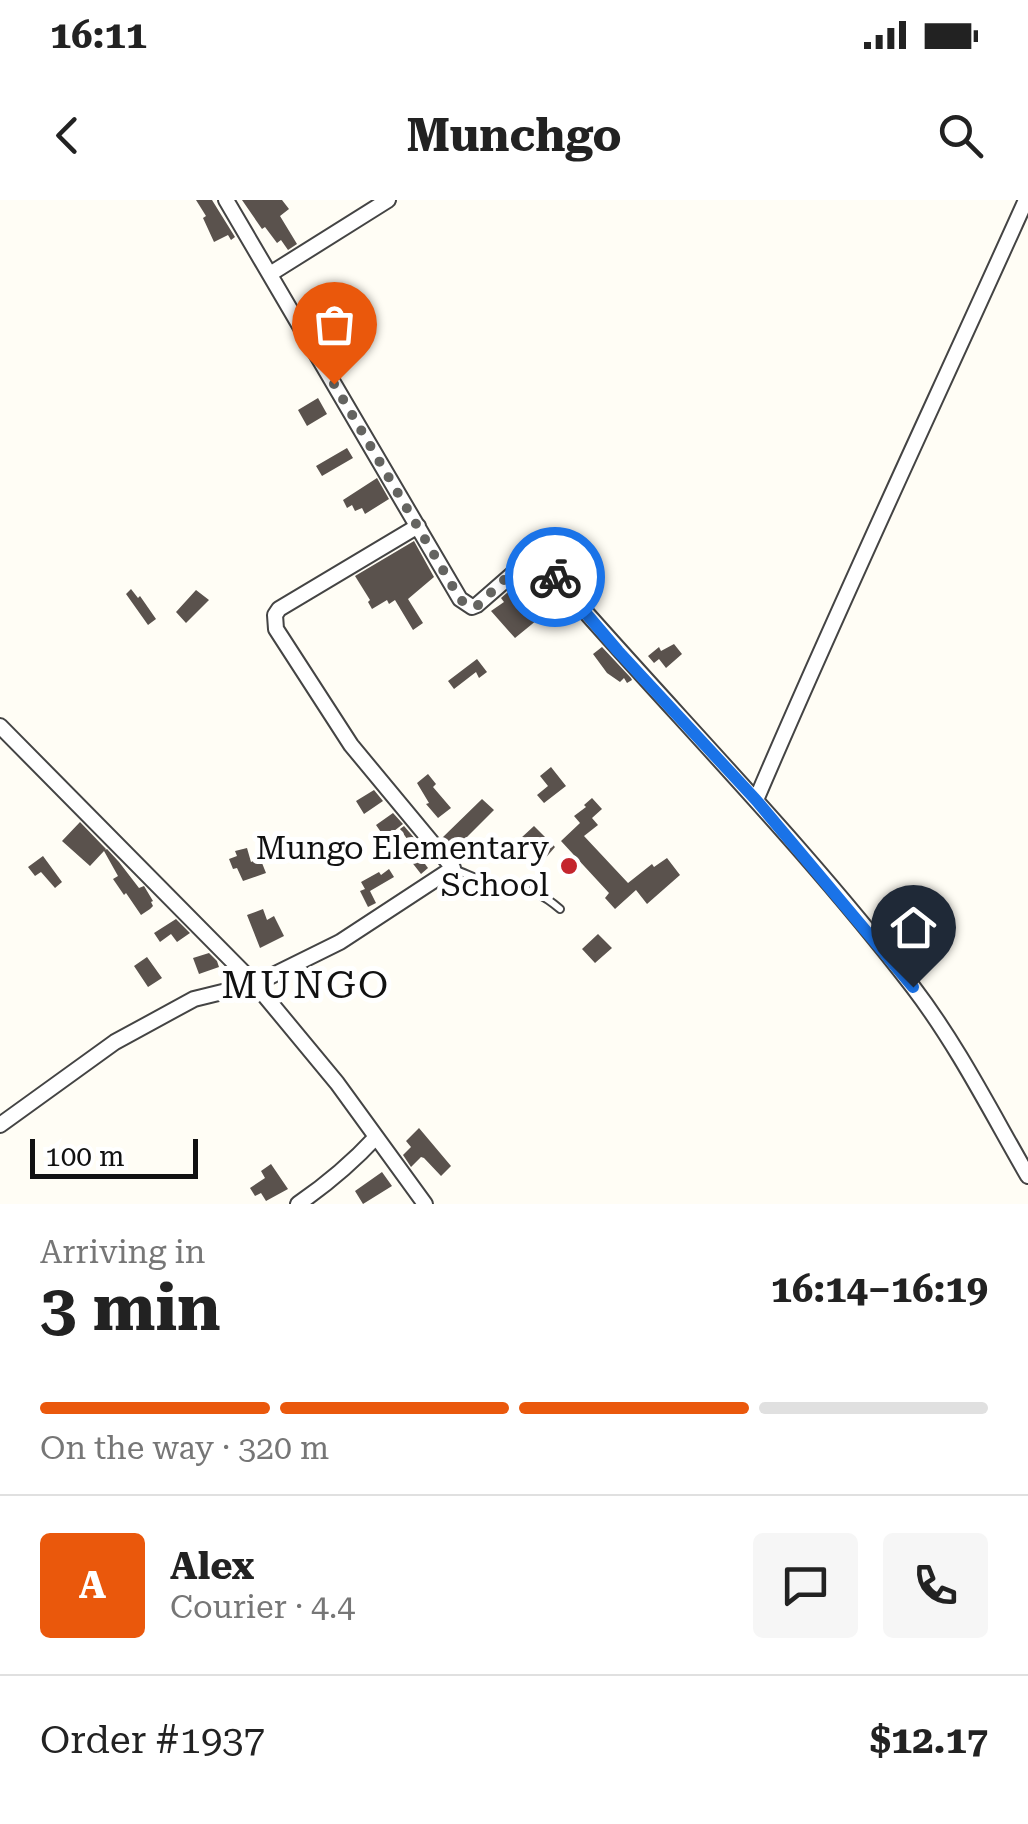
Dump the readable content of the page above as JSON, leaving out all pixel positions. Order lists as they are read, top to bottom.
{
  "districts": ["MUNGO"],
  "places": ["Mungo Elementary School"],
  "scale_bar": "100 m",
  "page": {
    "status": "16:11",
    "header": "Munchgo",
    "scale": "100 m",
    "heading": ["3 min", "Arriving in", "16:14–16:19"],
    "panel": [
      "Alex",
      "Courier · 4.4",
      "Order #1937",
      "$12.17"
    ],
    "bar": "On the way · 320 m",
    "round": "A"
  }
}
